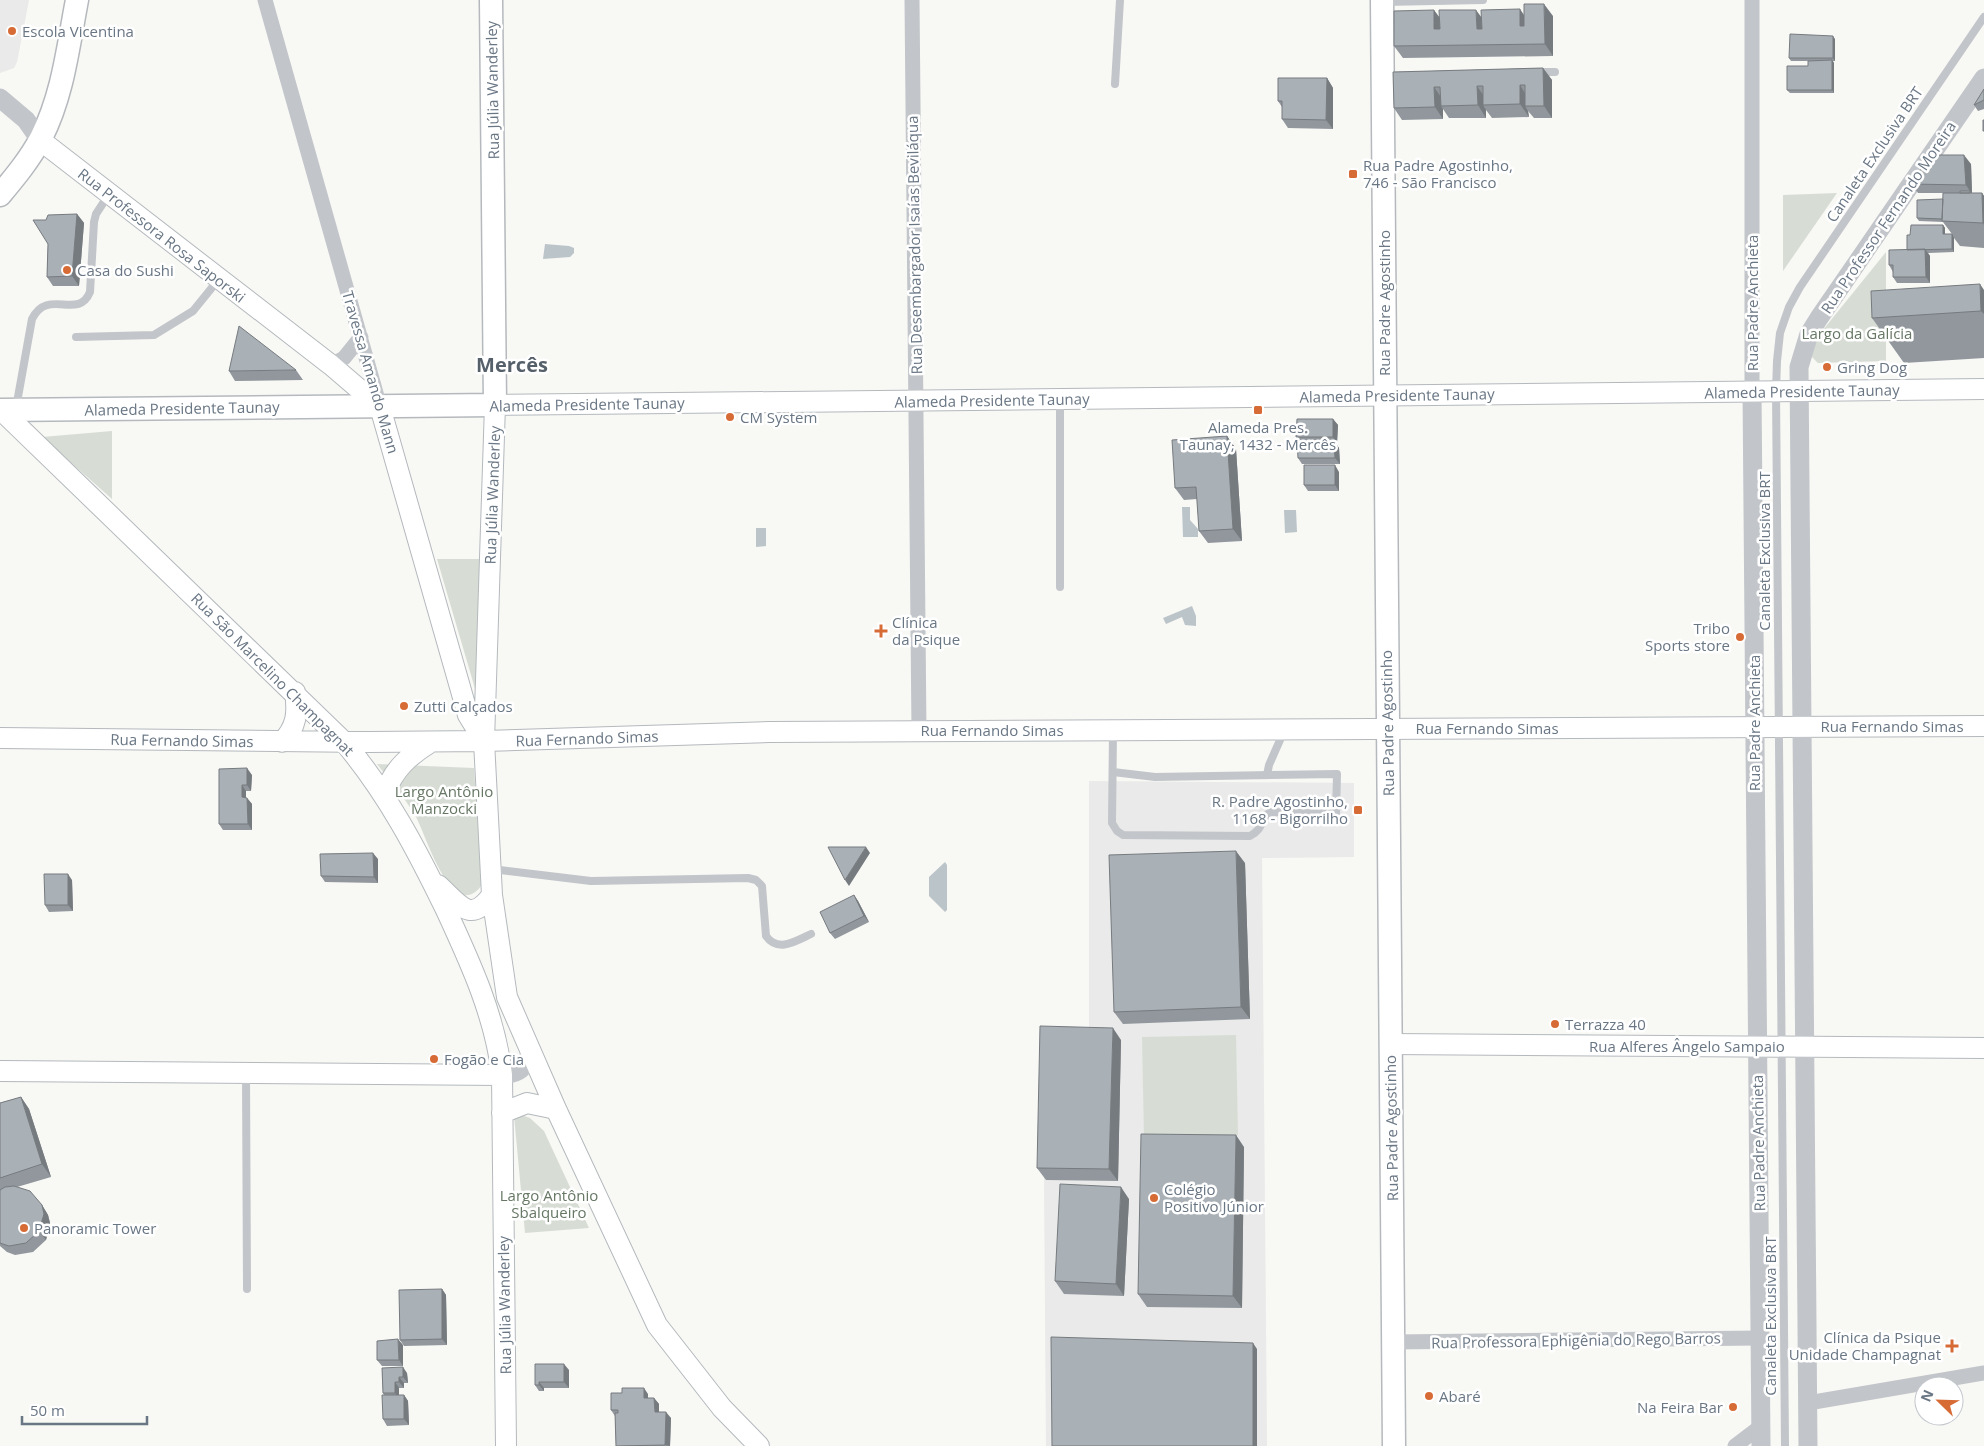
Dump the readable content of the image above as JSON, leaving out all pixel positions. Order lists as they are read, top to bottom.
{
  "streets": {
    "main road": [
      "Rua Júlia Wanderley",
      "Rua Professora Rosa Saporski",
      "Rua Padre Agostinho",
      "Travessa Amando Mann",
      "Alameda Presidente Taunay",
      "Rua São Marcelino Champagnat",
      "Rua Fernando Simas",
      "Rua Alferes Ângelo Sampaio"
    ],
    "street": [
      "Rua Professor Fernando Moreira",
      "Rua Desembargador Isaías Beviláqua",
      "Rua Padre Anchieta",
      "Rua Professora Ephigênia do Rego Barros"
    ],
    "lane": ["Canaleta Exclusiva BRT"]
  },
  "crossings": [
    ["Rua Júlia Wanderley", "Travessa Amando Mann"],
    ["Rua Júlia Wanderley", "Alameda Presidente Taunay"],
    ["Rua Júlia Wanderley", "Rua São Marcelino Champagnat"],
    ["Rua Júlia Wanderley", "Rua Fernando Simas"],
    ["Canaleta Exclusiva BRT", "Alameda Presidente Taunay"],
    ["Canaleta Exclusiva BRT", "Rua Fernando Simas"],
    ["Canaleta Exclusiva BRT", "Rua Alferes Ângelo Sampaio"],
    ["Rua Professor Fernando Moreira", "Alameda Presidente Taunay"],
    ["Rua Professora Rosa Saporski", "Travessa Amando Mann"],
    ["Rua Professora Rosa Saporski", "Alameda Presidente Taunay"],
    ["Rua Desembargador Isaías Beviláqua", "Alameda Presidente Taunay"],
    ["Rua Desembargador Isaías Beviláqua", "Rua Fernando Simas"],
    ["Rua Padre Agostinho", "Alameda Presidente Taunay"],
    ["Rua Padre Agostinho", "Rua Fernando Simas"],
    ["Rua Padre Agostinho", "Rua Alferes Ângelo Sampaio"],
    ["Rua Padre Agostinho", "Rua Professora Ephigênia do Rego Barros"],
    ["Rua Padre Anchieta", "Alameda Presidente Taunay"],
    ["Rua Padre Anchieta", "Rua Fernando Simas"],
    ["Rua Padre Anchieta", "Rua Alferes Ângelo Sampaio"],
    ["Rua Padre Anchieta", "Rua Professora Ephigênia do Rego Barros"],
    ["Travessa Amando Mann", "Alameda Presidente Taunay"],
    ["Travessa Amando Mann", "Rua Fernando Simas"],
    ["Alameda Presidente Taunay", "Rua São Marcelino Champagnat"],
    ["Rua São Marcelino Champagnat", "Rua Fernando Simas"]
  ],
  "districts": ["Mercês"],
  "parks": ["Largo da Galícia", "Largo Antônio Manzocki", "Largo Antônio Sbalqueiro"],
  "places": {
    "other": [
      "Escola Vicentina",
      "Casa do Sushi",
      "Gring Dog",
      "CM System",
      "Tribo Sports store",
      "Zutti Calçados",
      "Terrazza 40",
      "Fogão e Cia",
      "Colégio Positivo Júnior",
      "Panoramic Tower",
      "Abaré",
      "Na Feira Bar"
    ],
    "transit": ["Rua Padre Agostinho, 746 - São Francisco", "Alameda Pres. Taunay, 1432 - Mercês", "R. Padre Agostinho, 1168 - Bigorrilho"],
    "health": ["Clínica da Psique", "Clínica da Psique Unidade Champagnat"]
  },
  "scale_bar": "50 m",
  "north": "top left"
}
